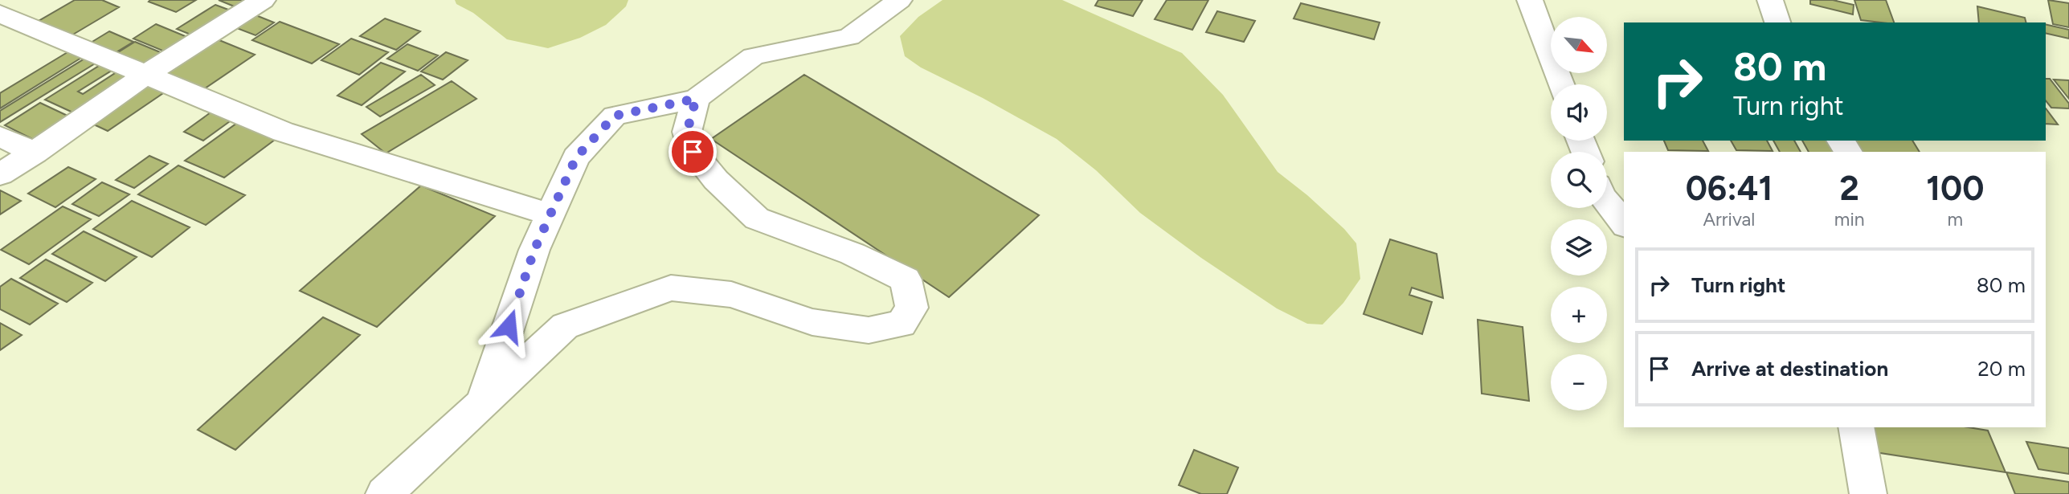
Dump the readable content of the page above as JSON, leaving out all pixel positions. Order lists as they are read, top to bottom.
{
  "north": "bottom right",
  "page": {
    "map_buttons": ["+", "−"],
    "turn": ["80 m", "Turn right"],
    "eta": [
      "06:41",
      "Arrival",
      "2",
      "min",
      "100",
      "m"
    ],
    "list": [
      {
        "name": "Turn right",
        "value": "80 m"
      },
      {
        "name": "Arrive at destination",
        "value": "20 m"
      }
    ]
  }
}
